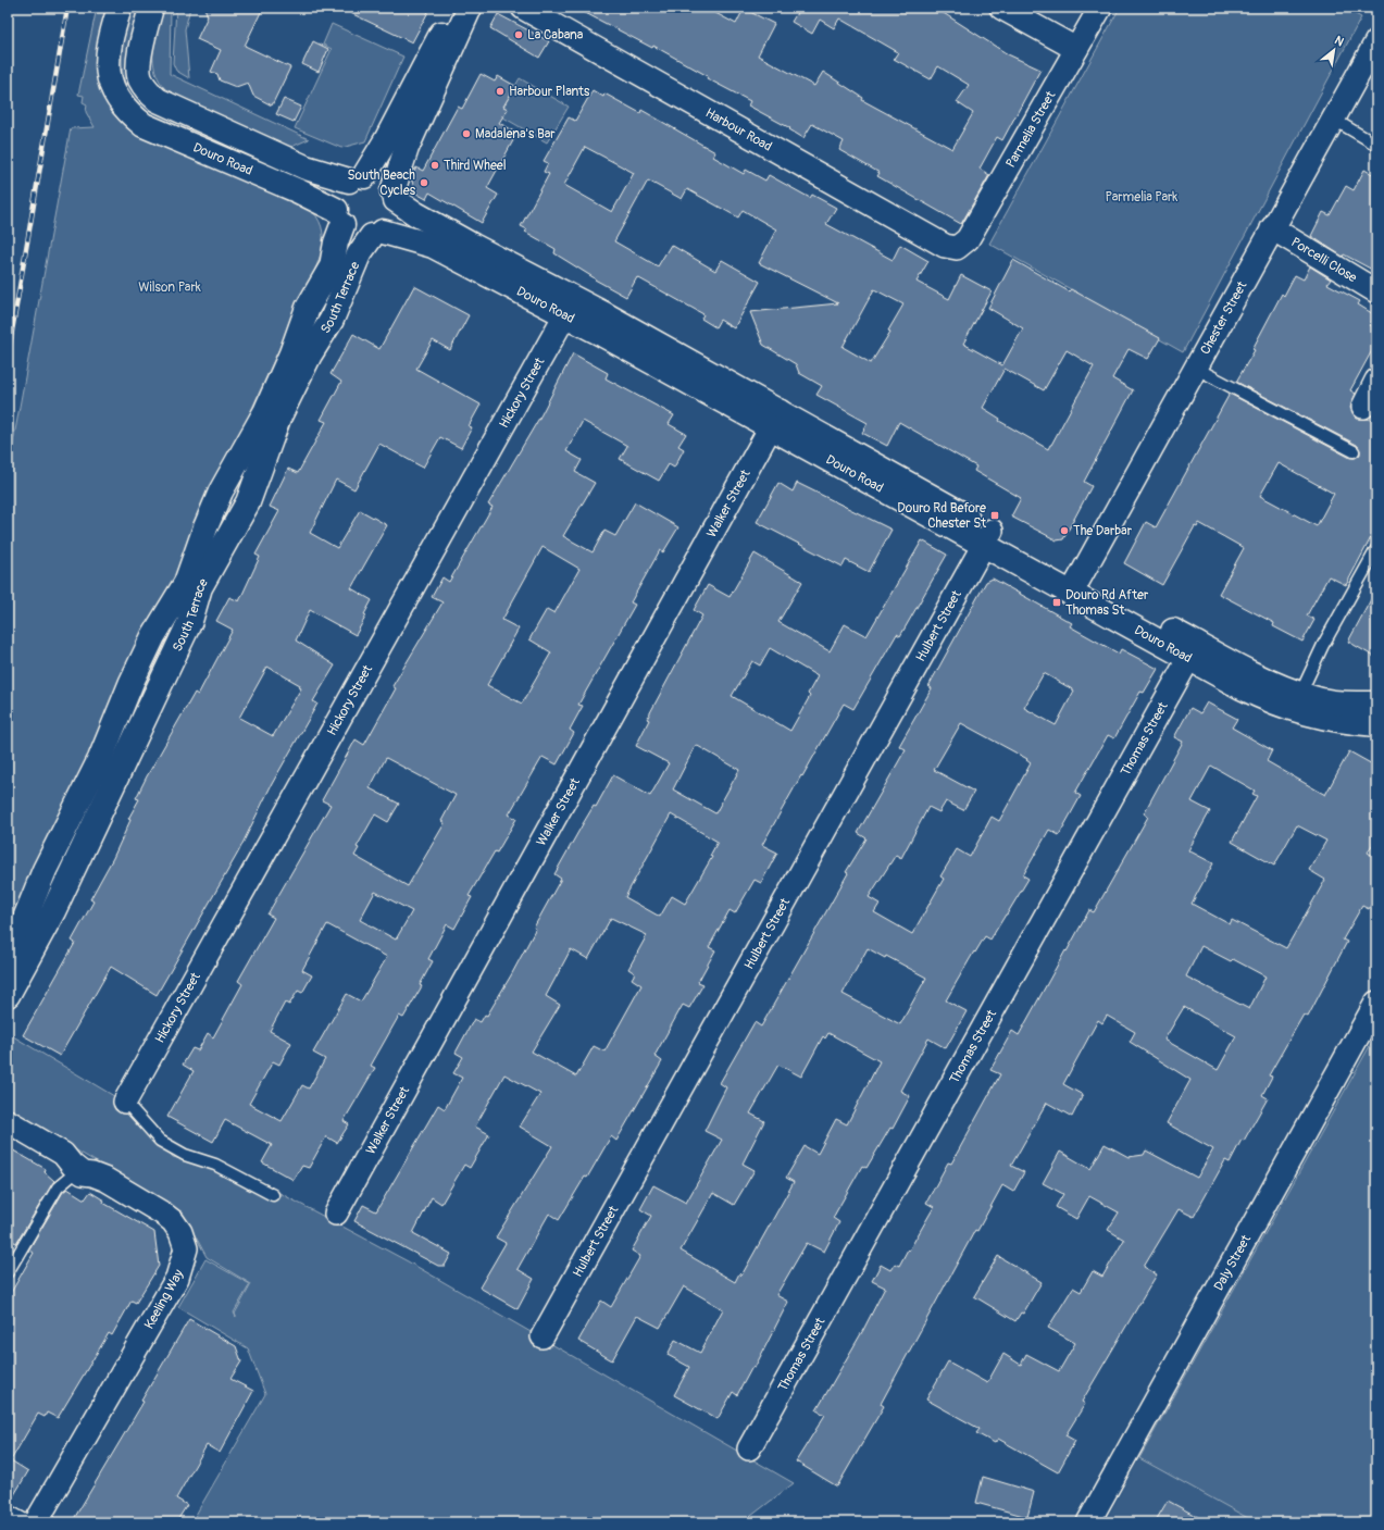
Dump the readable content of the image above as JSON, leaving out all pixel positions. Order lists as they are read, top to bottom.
{
  "streets": {
    "street": [
      "Harbour Road",
      "Parmelia Street",
      "Douro Road",
      "Porcelli Close",
      "South Terrace",
      "Chester Street",
      "Hickory Street",
      "Walker Street",
      "Hulbert Street",
      "Thomas Street",
      "Daly Street",
      "Keeling Way"
    ]
  },
  "crossings": [
    ["Harbour Road", "Parmelia Street"],
    ["Douro Road", "South Terrace"],
    ["Douro Road", "Chester Street"],
    ["Douro Road", "Hickory Street"],
    ["Douro Road", "Walker Street"],
    ["Douro Road", "Hulbert Street"],
    ["Douro Road", "Thomas Street"],
    ["Porcelli Close", "Chester Street"]
  ],
  "parks": ["Parmelia Park", "Wilson Park"],
  "places": {
    "other": [
      "La Cabana",
      "Harbour Plants",
      "Madalena's Bar",
      "Third Wheel",
      "South Beach Cycles",
      "The Darbar"
    ],
    "transit": ["Douro Rd Before Chester St", "Douro Rd After Thomas St"]
  },
  "north": "top right"
}
